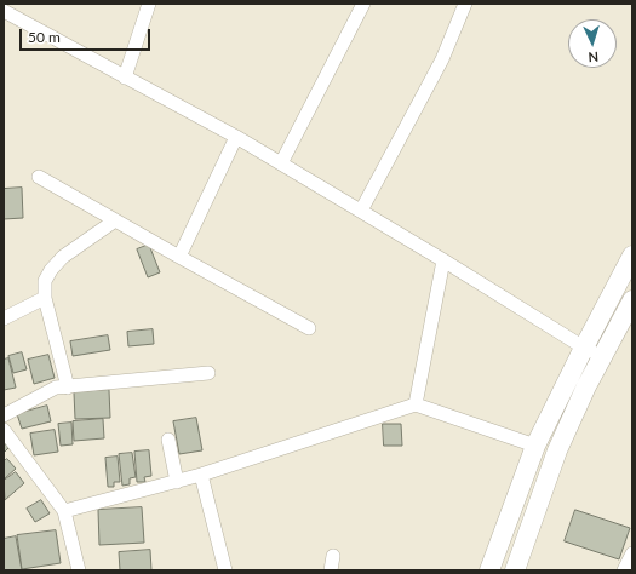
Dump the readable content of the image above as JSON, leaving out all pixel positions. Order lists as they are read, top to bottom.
{
  "scale_bar": "50 m",
  "north": "bottom"
}
